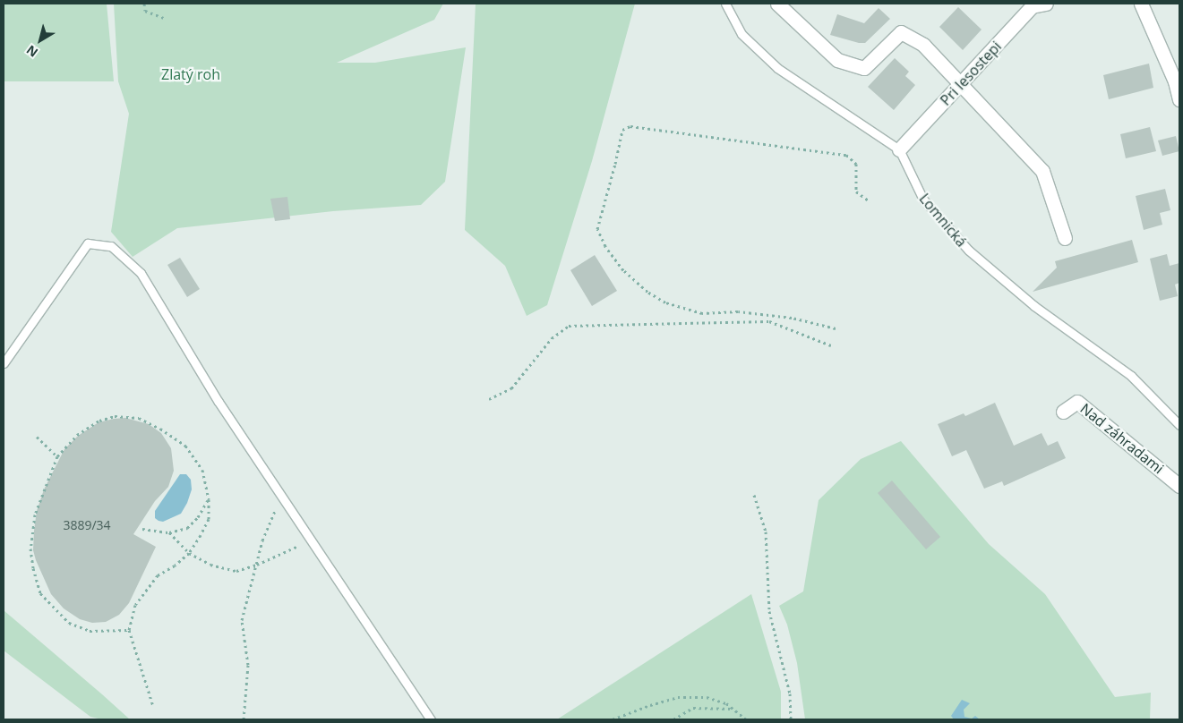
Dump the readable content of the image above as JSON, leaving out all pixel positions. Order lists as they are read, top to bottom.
{
  "streets": {
    "street": ["Pri lesostepi", "Nad záhradami"],
    "lane": ["Lomnická"]
  },
  "crossings": [
    ["Pri lesostepi", "Lomnická"]
  ],
  "parks": ["Zlatý roh"],
  "house_numbers": ["3889/34"],
  "north": "bottom left"
}
